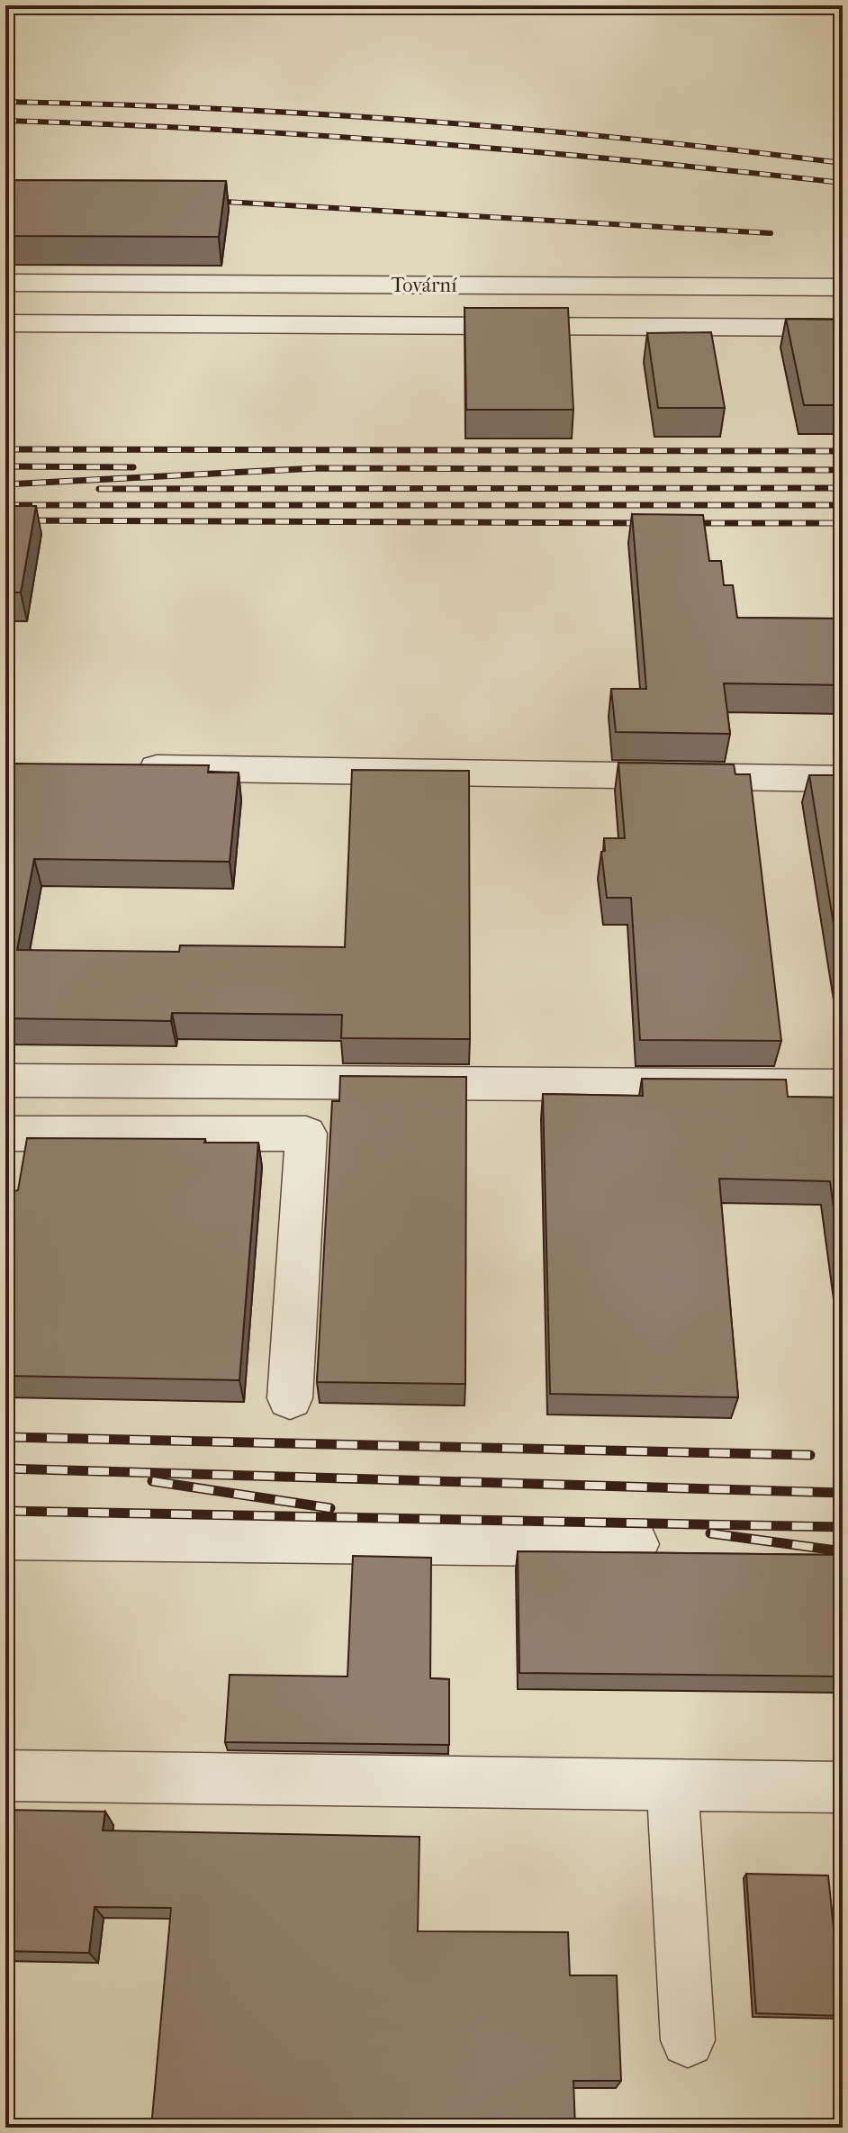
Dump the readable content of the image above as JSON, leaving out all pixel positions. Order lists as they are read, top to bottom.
{
  "streets": {
    "street": ["Tovární"]
  }
}
